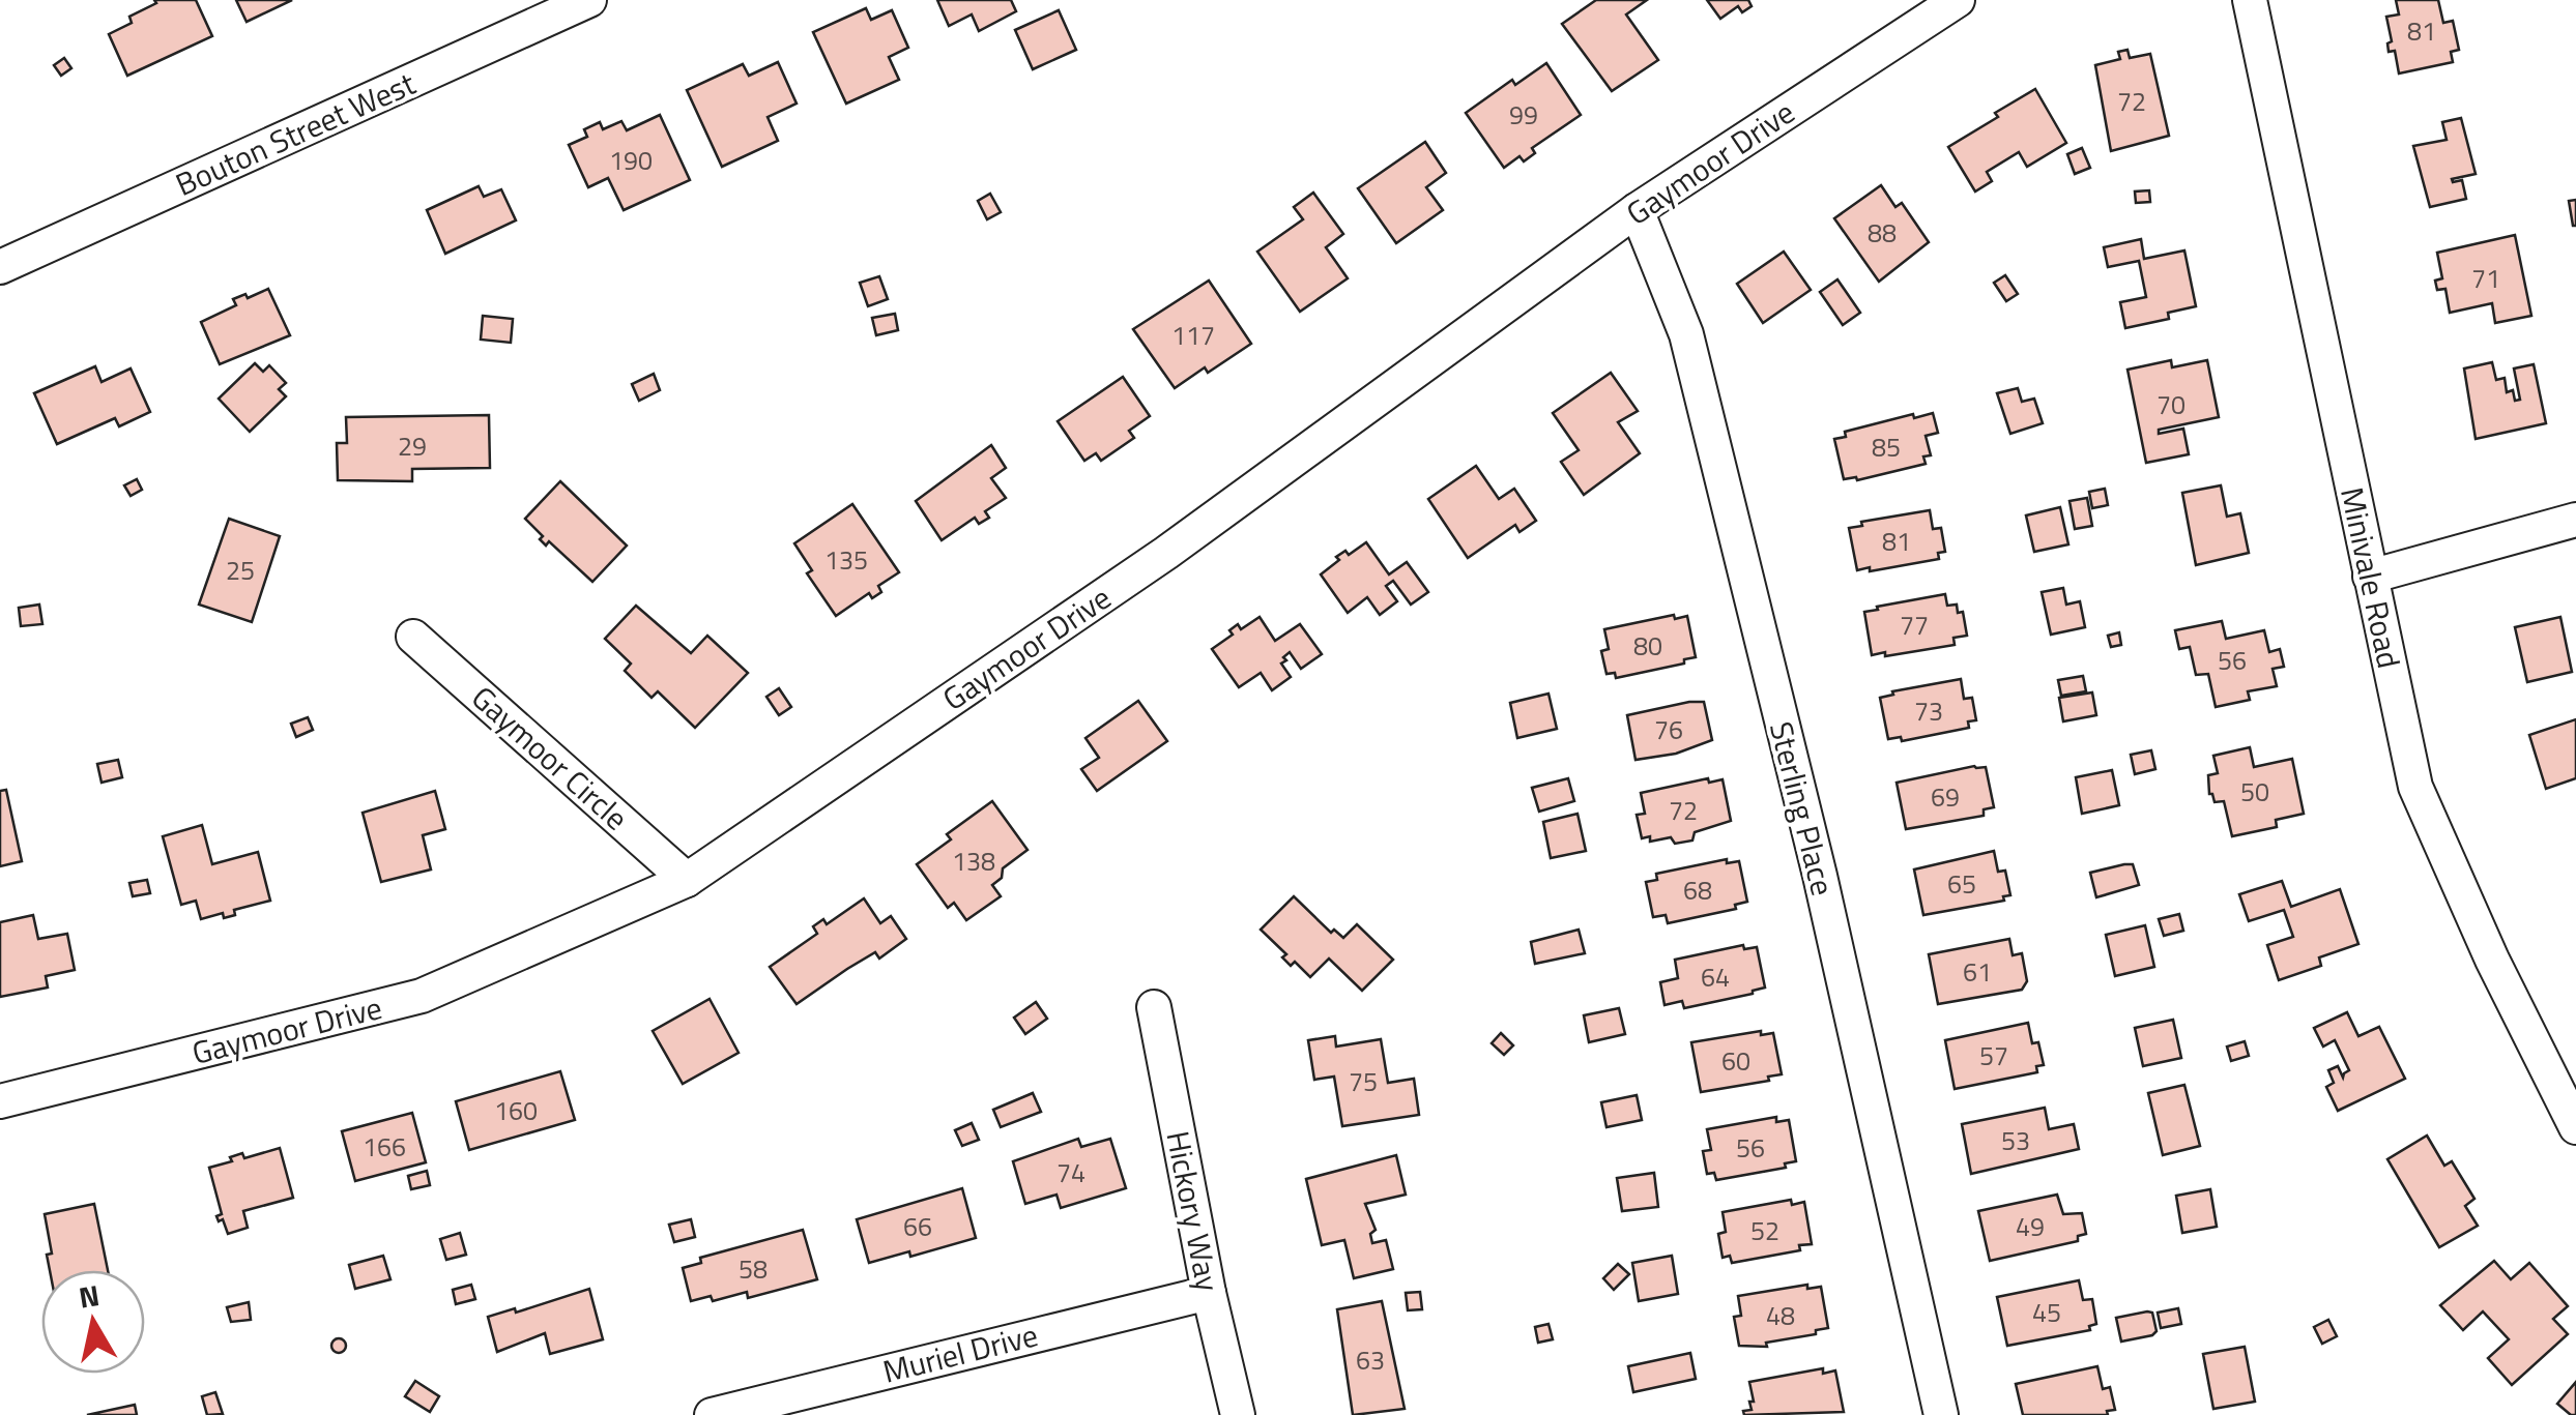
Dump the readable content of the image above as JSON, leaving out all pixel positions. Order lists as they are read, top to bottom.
{
  "streets": {
    "street": [
      "Bouton Street West",
      "Gaymoor Drive",
      "Minivale Road",
      "Gaymoor Circle",
      "Sterling Place",
      "Hickory Way",
      "Muriel Drive"
    ]
  },
  "crossings": [
    ["Gaymoor Drive", "Gaymoor Circle"],
    ["Gaymoor Drive", "Sterling Place"],
    ["Hickory Way", "Muriel Drive"]
  ],
  "house_numbers": [
    "81",
    "72",
    "99",
    "190",
    "88",
    "71",
    "117",
    "70",
    "29",
    "85",
    "81",
    "135",
    "25",
    "77",
    "80",
    "56",
    "73",
    "76",
    "50",
    "69",
    "72",
    "138",
    "65",
    "68",
    "61",
    "64",
    "57",
    "60",
    "75",
    "160",
    "53",
    "166",
    "56",
    "74",
    "66",
    "49",
    "52",
    "58",
    "45",
    "48",
    "63"
  ],
  "north": "top"
}
